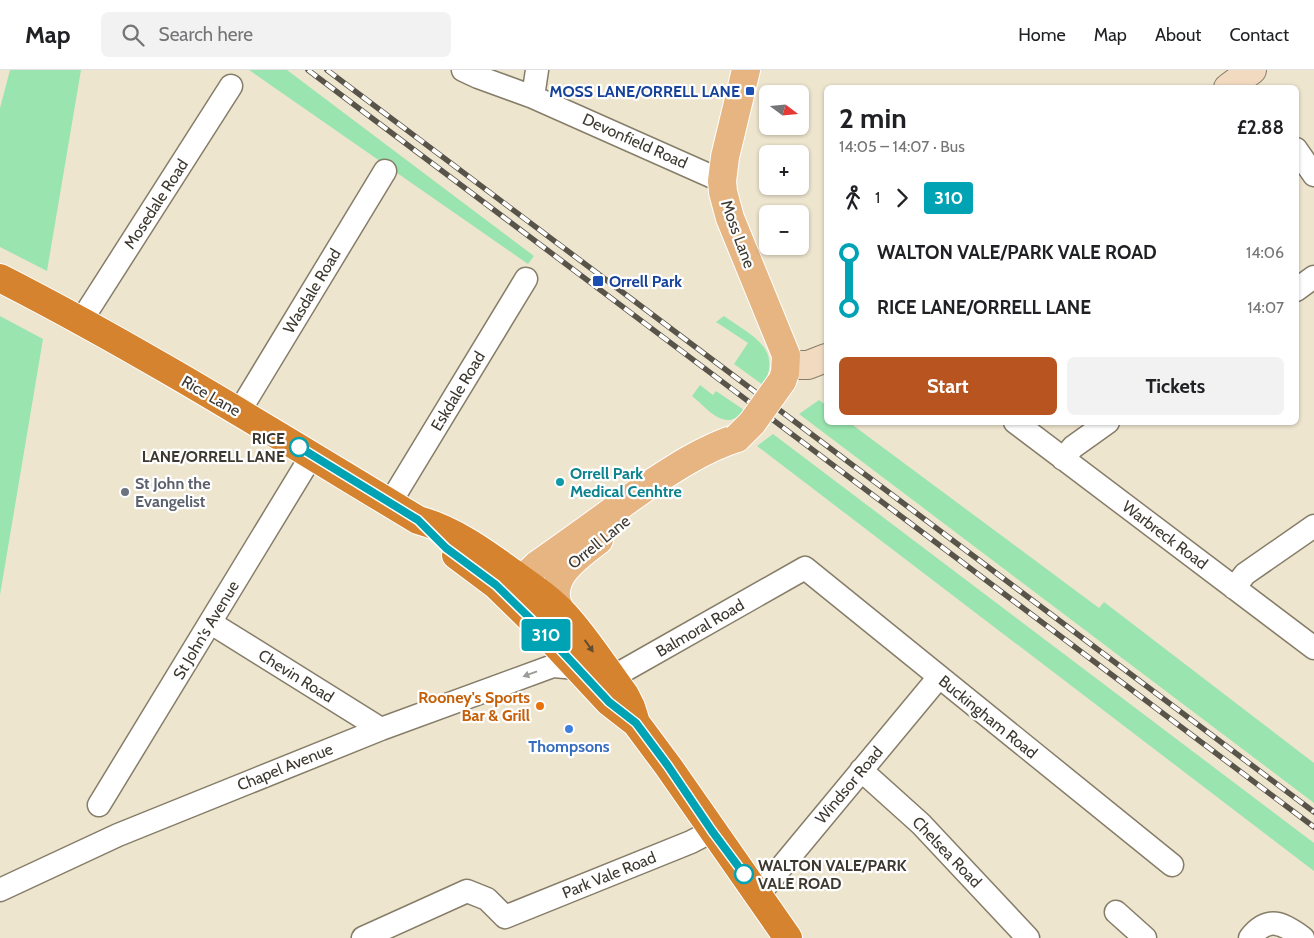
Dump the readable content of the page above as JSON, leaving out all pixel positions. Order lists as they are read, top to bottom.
{
  "streets": {
    "highway": ["Rice Lane"],
    "main road": ["Moss Lane", "Orrell Lane"],
    "street": [
      "Devonfield Road",
      "Mosedale Road",
      "Wasdale Road",
      "Eskdale Road",
      "Warbreck Road",
      "Balmoral Road",
      "St John's Avenue",
      "Chevin Road",
      "Buckingham Road",
      "Chapel Avenue",
      "Windsor Road",
      "Chelsea Road",
      "Park Vale Road"
    ]
  },
  "crossings": [
    ["Devonfield Road", "Moss Lane"],
    ["Mosedale Road", "Rice Lane"],
    ["Moss Lane", "Orrell Lane"],
    ["Wasdale Road", "Rice Lane"],
    ["Eskdale Road", "Rice Lane"],
    ["Rice Lane", "Orrell Lane"],
    ["Rice Lane", "St John's Avenue"],
    ["Balmoral Road", "Buckingham Road"],
    ["St John's Avenue", "Chevin Road"],
    ["Chevin Road", "Chapel Avenue"],
    ["Buckingham Road", "Windsor Road"],
    ["Windsor Road", "Chelsea Road"]
  ],
  "places": {
    "transit": ["MOSS LANE/ORRELL LANE", "Orrell Park"],
    "other": [
      "RICE LANE/ORRELL LANE",
      "Orrell Park Medical Cenhtre",
      "St John the Evangelist",
      "Rooney's Sports Bar & Grill",
      "Thompsons",
      "WALTON VALE/PARK VALE ROAD"
    ]
  },
  "lines": ["bus line 310"],
  "north": "right",
  "page": {
    "header": "Map",
    "search": "Search here",
    "nav": [
      "Home",
      "Map",
      "About",
      "Contact"
    ],
    "on_map": "310",
    "map_buttons": ["+", "−"],
    "heading": ["2 min", "14:05 – 14:07 · Bus", "£2.88"],
    "legs": ["1", "310"],
    "list": [
      {
        "name": "WALTON VALE/PARK VALE ROAD",
        "value": "14:06"
      },
      {
        "name": "RICE LANE/ORRELL LANE",
        "value": "14:07"
      }
    ],
    "buttons": ["Start", "Tickets"]
  }
}
